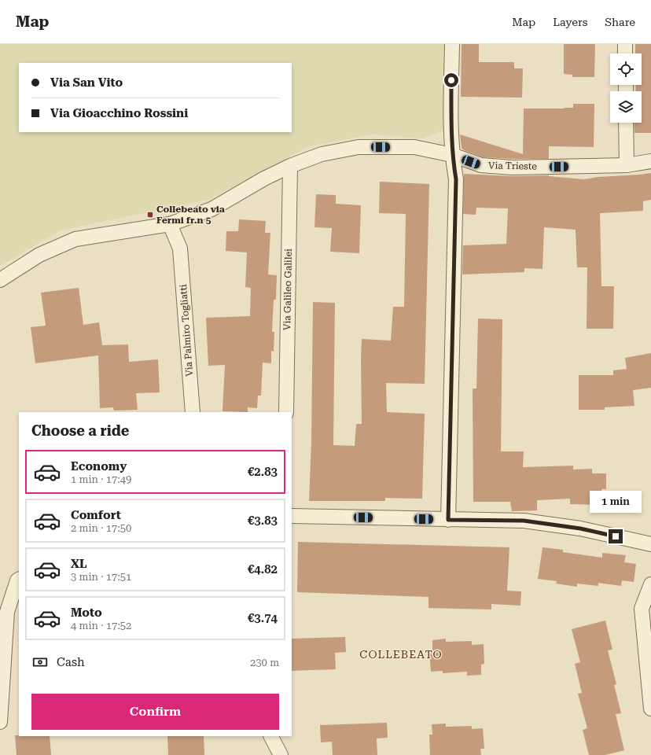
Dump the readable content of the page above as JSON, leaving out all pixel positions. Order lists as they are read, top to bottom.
{
  "streets": {
    "street": ["Via Trieste", "Via Galileo Galilei", "Via Palmiro Togliatti"]
  },
  "crossings": [
    ["Via Trieste", "Via Galileo Galilei"],
    ["Via Trieste", "Via Palmiro Togliatti"]
  ],
  "districts": ["COLLEBEATO"],
  "places": {
    "transit": ["Collebeato via Fermi fr.n 5"]
  },
  "page": {
    "header": "Map",
    "nav": ["Map", "Layers", "Share"],
    "banner": ["Via San Vito", "Via Gioacchino Rossini"],
    "heading": "Choose a ride",
    "list": [
      {
        "name": "Economy",
        "note": "1 min · 17:49",
        "value": "€2.83"
      },
      {
        "name": "Comfort",
        "note": "2 min · 17:50",
        "value": "€3.83"
      },
      {
        "name": "XL",
        "note": "3 min · 17:51",
        "value": "€4.82"
      },
      {
        "name": "Moto",
        "note": "4 min · 17:52",
        "value": "€3.74"
      }
    ],
    "bubble": "1 min",
    "pay": ["Cash", "230 m"],
    "buttons": "Confirm"
  }
}
